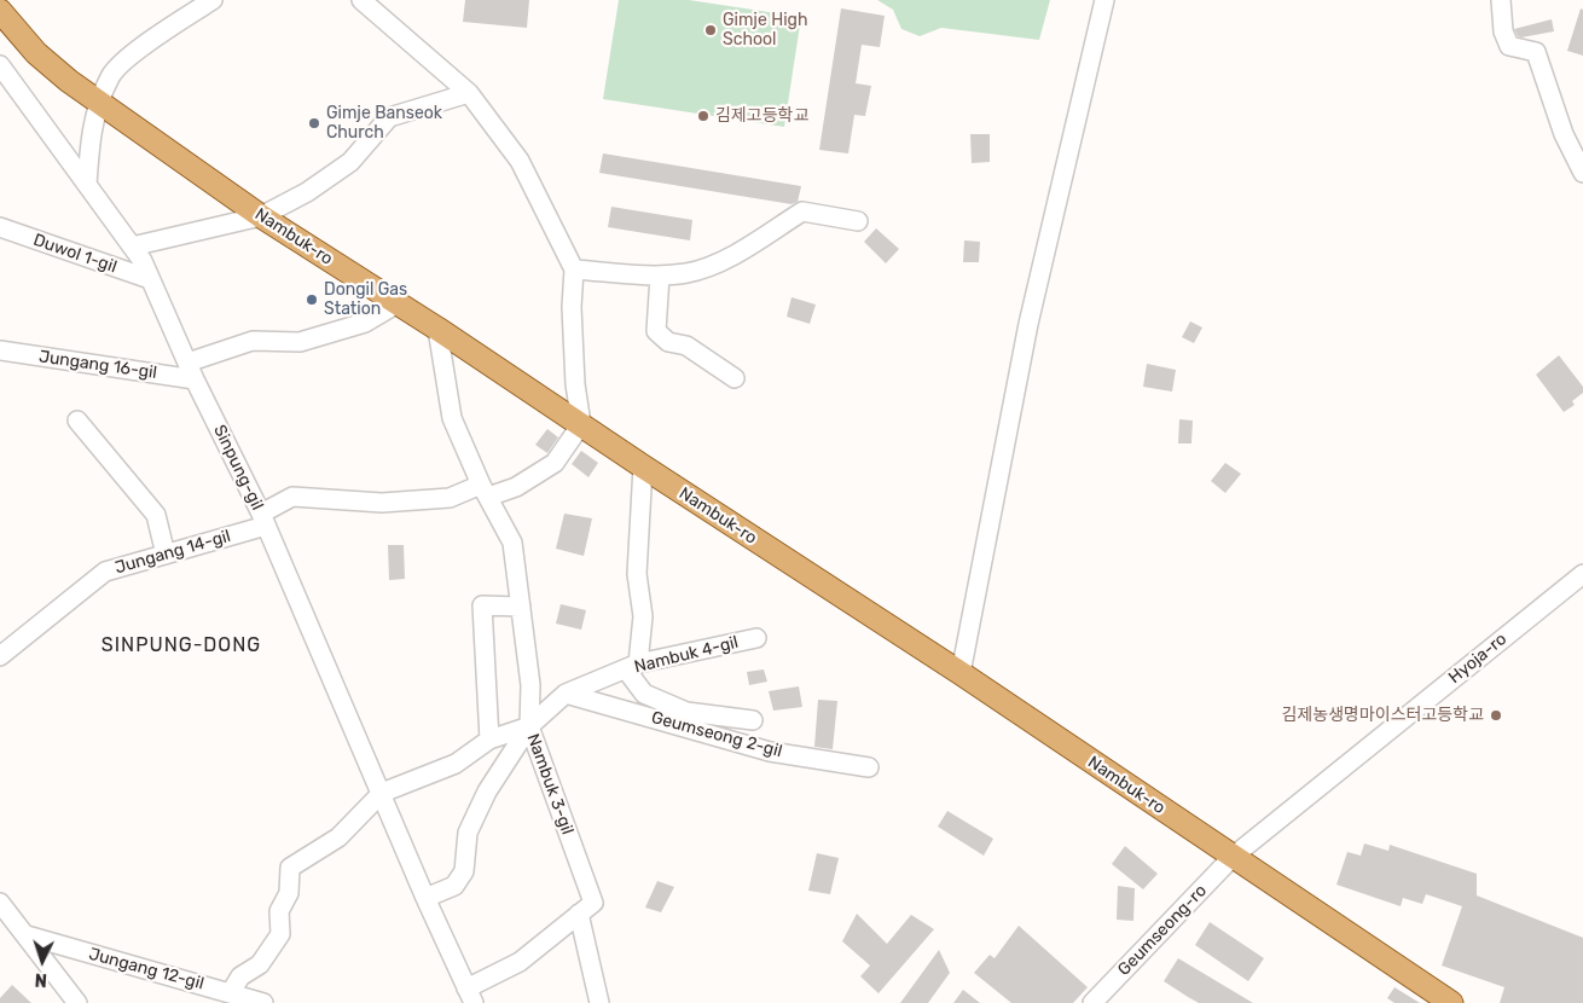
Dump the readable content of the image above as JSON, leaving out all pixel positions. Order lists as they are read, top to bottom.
{
  "streets": {
    "main road": ["Nambuk-ro"],
    "street": [
      "Duwol 1-gil",
      "Jungang 16-gil",
      "Sinpung-gil",
      "Jungang 14-gil",
      "Nambuk 4-gil",
      "Hyoja-ro",
      "Geumseong 2-gil",
      "Nambuk 3-gil",
      "Geumseong-ro",
      "Jungang 12-gil"
    ]
  },
  "crossings": [
    ["Nambuk-ro", "Hyoja-ro"],
    ["Nambuk-ro", "Nambuk 3-gil"],
    ["Nambuk-ro", "Geumseong-ro"],
    ["Duwol 1-gil", "Sinpung-gil"],
    ["Jungang 16-gil", "Sinpung-gil"],
    ["Sinpung-gil", "Jungang 14-gil"],
    ["Sinpung-gil", "Nambuk 4-gil"],
    ["Sinpung-gil", "Nambuk 3-gil"],
    ["Nambuk 4-gil", "Geumseong 2-gil"],
    ["Nambuk 4-gil", "Nambuk 3-gil"],
    ["Hyoja-ro", "Geumseong-ro"]
  ],
  "districts": ["SINPUNG-DONG"],
  "places": [
    "Gimje High School",
    "김제고등학교",
    "Gimje Banseok Church",
    "Dongil Gas Station",
    "김제농생명마이스터고등학교"
  ],
  "north": "bottom"
}
